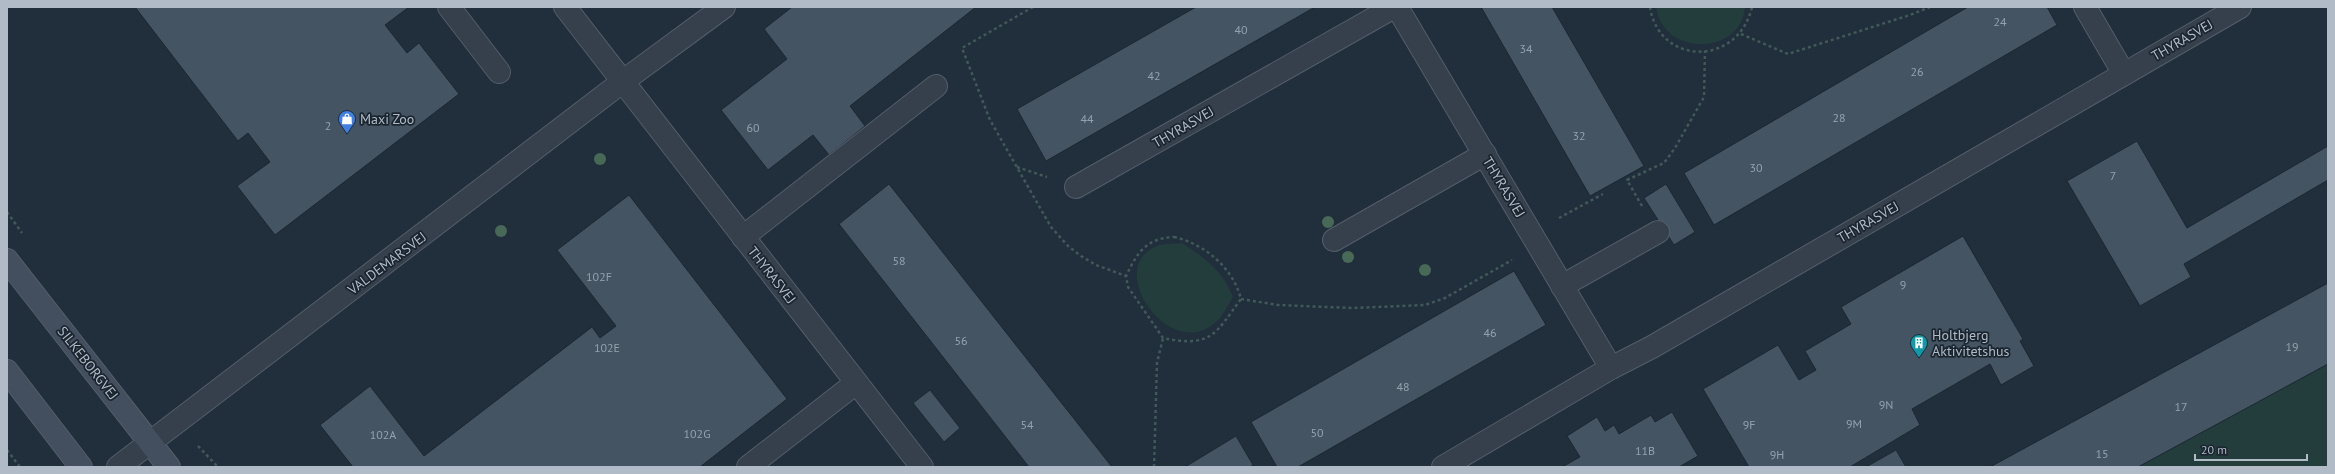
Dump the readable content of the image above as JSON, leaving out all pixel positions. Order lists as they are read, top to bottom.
{
  "streets": {
    "main road": ["SILKEBORGVEJ"],
    "street": ["THYRASVEJ", "VALDEMARSVEJ"]
  },
  "crossings": [
    ["THYRASVEJ", "VALDEMARSVEJ"],
    ["VALDEMARSVEJ", "SILKEBORGVEJ"]
  ],
  "places": {
    "shop": ["Maxi Zoo"],
    "building": ["Holtbjerg Aktivitetshus"]
  },
  "house_numbers": [
    "24",
    "40",
    "34",
    "26",
    "42",
    "28",
    "44",
    "2",
    "60",
    "32",
    "30",
    "7",
    "58",
    "102F",
    "9",
    "46",
    "56",
    "19",
    "102E",
    "48",
    "9N",
    "17",
    "9M",
    "54",
    "9F",
    "50",
    "102G",
    "102A",
    "11B",
    "15",
    "9H"
  ],
  "scale_bar": "20 m"
}
